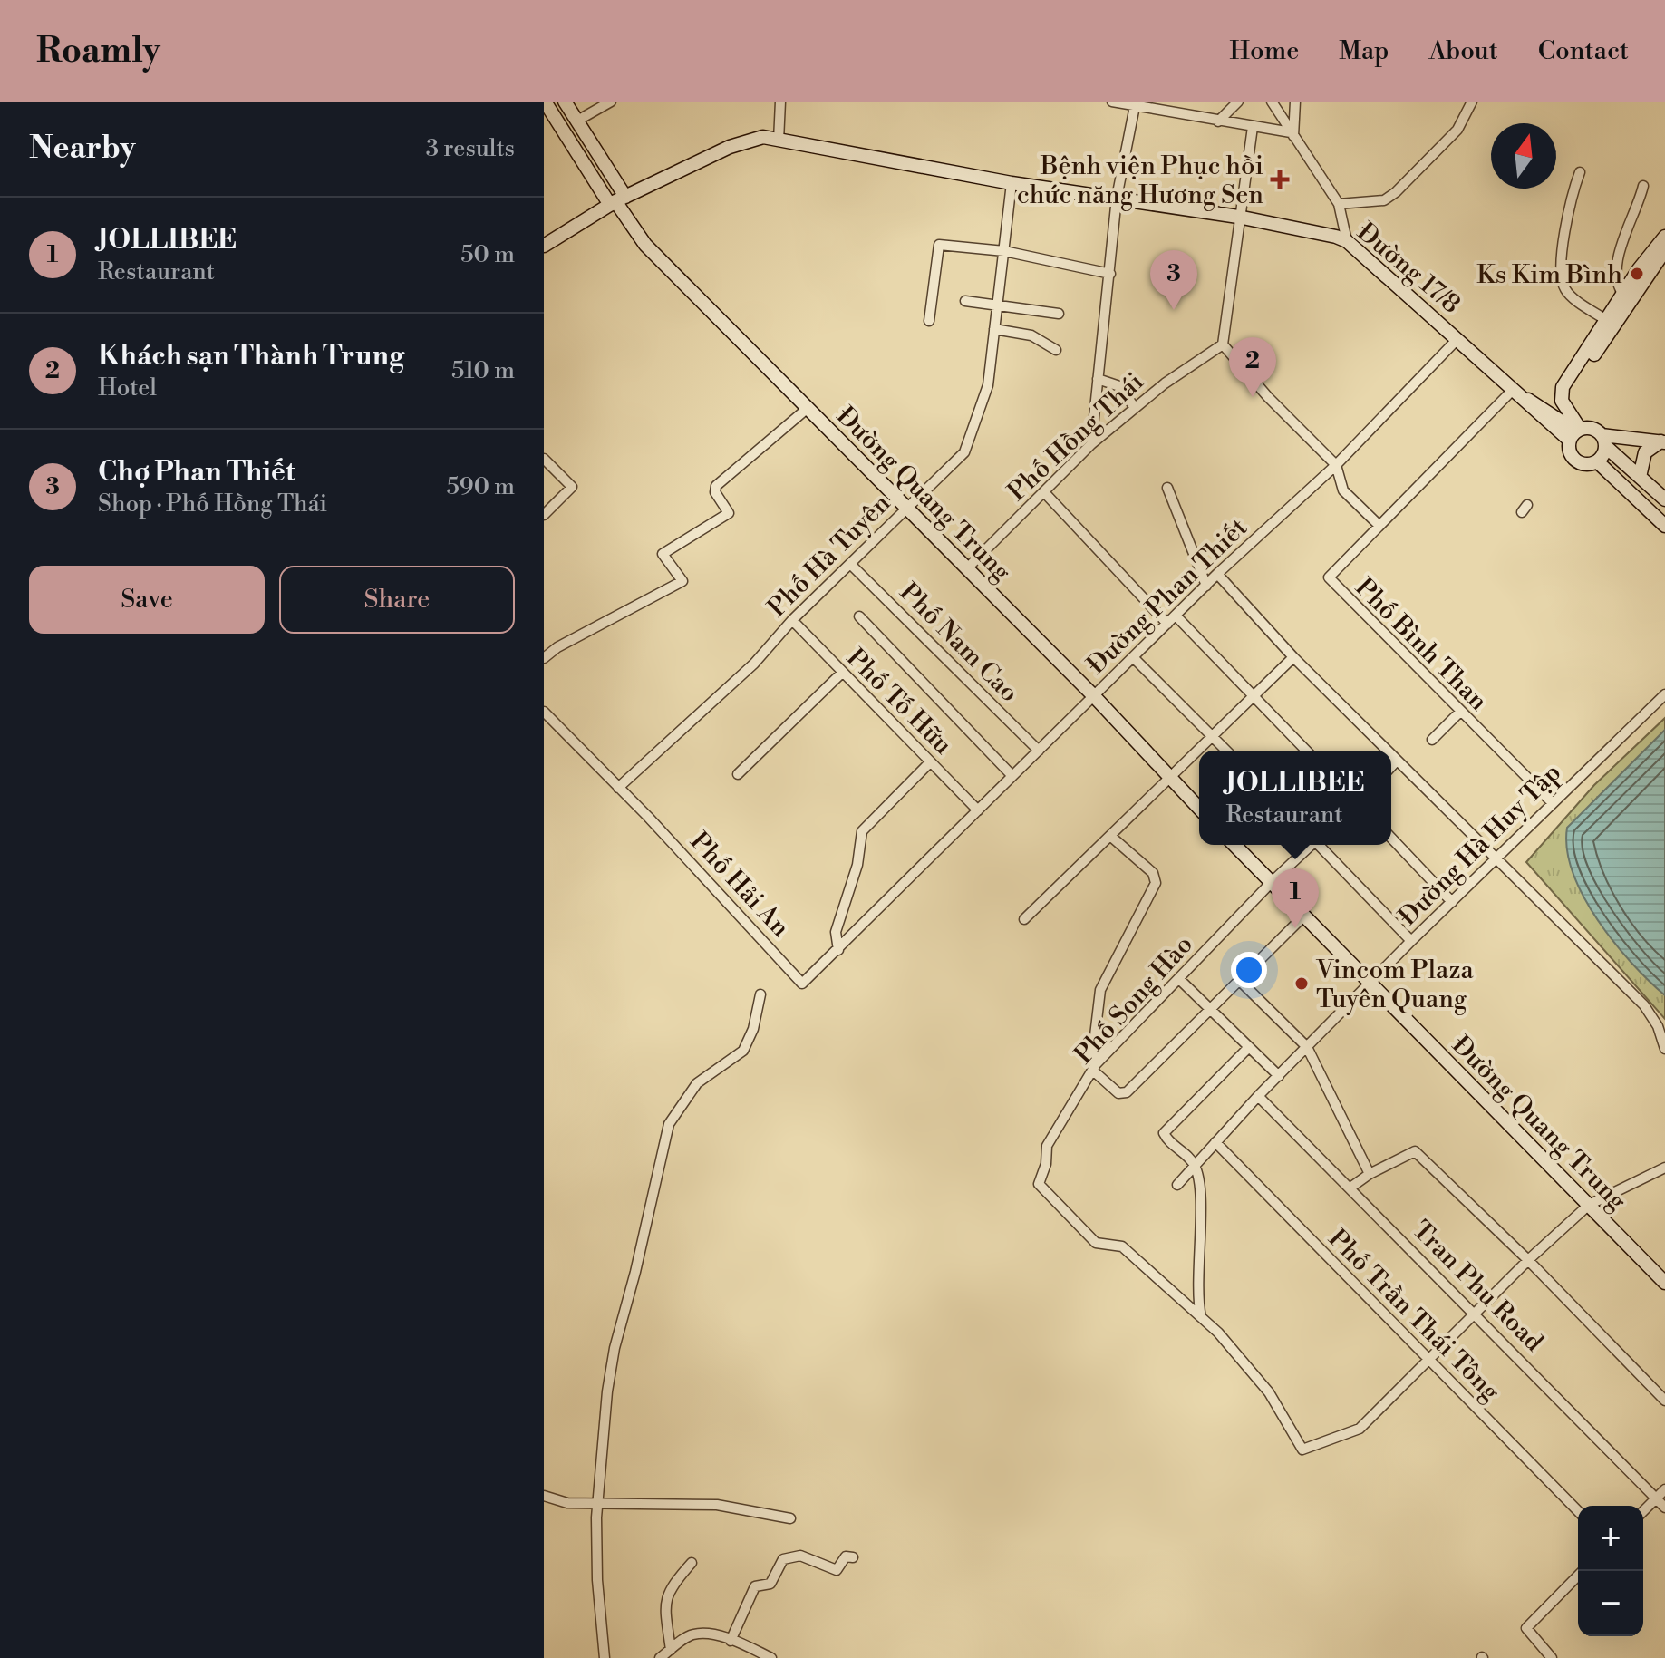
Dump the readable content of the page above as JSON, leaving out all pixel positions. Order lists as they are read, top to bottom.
{
  "streets": {
    "main road": ["Đường 17/8", "Đường Quang Trung"],
    "street": [
      "Phố Hồng Thái",
      "Phố Hà Tuyên",
      "Đường Phan Thiết",
      "Phố Nam Cao",
      "Phố Bình Than",
      "Phố Tố Hữu",
      "Đường Hà Huy Tập",
      "Phố Hải An",
      "Phố Song Hào",
      "Tran Phu Road",
      "Phố Trần Thái Tông"
    ]
  },
  "crossings": [
    ["Đường 17/8", "Đường Quang Trung"],
    ["Đường 17/8", "Phố Hà Tuyên"],
    ["Đường 17/8", "Đường Phan Thiết"],
    ["Đường 17/8", "Phố Bình Than"],
    ["Phố Hồng Thái", "Đường Quang Trung"],
    ["Đường Quang Trung", "Phố Hà Tuyên"],
    ["Đường Quang Trung", "Đường Phan Thiết"],
    ["Đường Quang Trung", "Đường Hà Huy Tập"],
    ["Đường Quang Trung", "Phố Song Hào"],
    ["Phố Hà Tuyên", "Phố Nam Cao"],
    ["Phố Hà Tuyên", "Phố Tố Hữu"],
    ["Phố Hà Tuyên", "Phố Hải An"],
    ["Đường Phan Thiết", "Phố Nam Cao"],
    ["Đường Phan Thiết", "Phố Tố Hữu"],
    ["Đường Phan Thiết", "Phố Hải An"],
    ["Phố Bình Than", "Đường Hà Huy Tập"],
    ["Đường Hà Huy Tập", "Tran Phu Road"],
    ["Đường Hà Huy Tập", "Phố Trần Thái Tông"],
    ["Phố Song Hào", "Phố Trần Thái Tông"]
  ],
  "places": {
    "health": ["Bệnh viện Phục hồi chức năng Hương Sen"],
    "other": ["Ks Kim Bình", "Vincom Plaza Tuyên Quang"]
  },
  "north": "top",
  "page": {
    "header": "Roamly",
    "nav": [
      "Home",
      "Map",
      "About",
      "Contact"
    ],
    "heading": ["Nearby", "3 results"],
    "list": [
      {
        "mark": "1",
        "name": "JOLLIBEE",
        "note": "Restaurant",
        "value": "50 m"
      },
      {
        "mark": "2",
        "name": "Khách sạn Thành Trung",
        "note": "Hotel",
        "value": "510 m"
      },
      {
        "mark": "3",
        "name": "Chợ Phan Thiết",
        "note": "Shop · Phố Hồng Thái",
        "value": "590 m"
      }
    ],
    "pins": ["3", "2", "1"],
    "buttons": ["Save", "Share"],
    "popup": ["JOLLIBEE", "Restaurant"],
    "map_buttons": ["+", "−"]
  }
}
